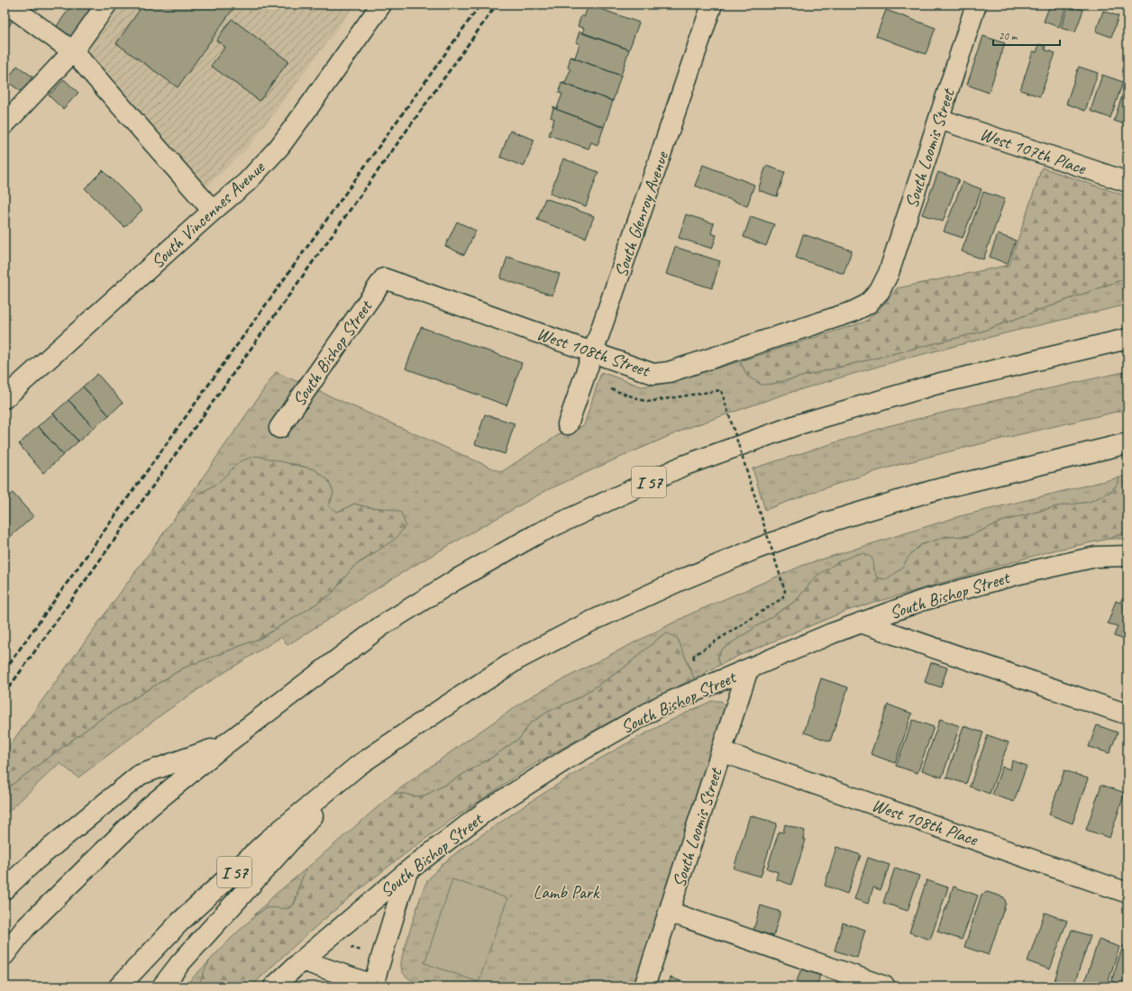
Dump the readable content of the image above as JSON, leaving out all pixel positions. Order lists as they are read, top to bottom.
{
  "streets": {
    "main road": [
      "South Loomis Street",
      "West 107th Place",
      "South Vincennes Avenue",
      "South Glenroy Avenue",
      "West 108th Street",
      "South Bishop Street",
      "I 57",
      "West 108th Place"
    ]
  },
  "crossings": [
    ["South Loomis Street", "West 107th Place"],
    ["South Loomis Street", "West 108th Street"],
    ["South Loomis Street", "South Bishop Street"],
    ["South Loomis Street", "West 108th Place"],
    ["South Glenroy Avenue", "West 108th Street"],
    ["West 108th Street", "South Bishop Street"]
  ],
  "parks": ["Lamb Park"],
  "scale_bar": "20 m"
}
